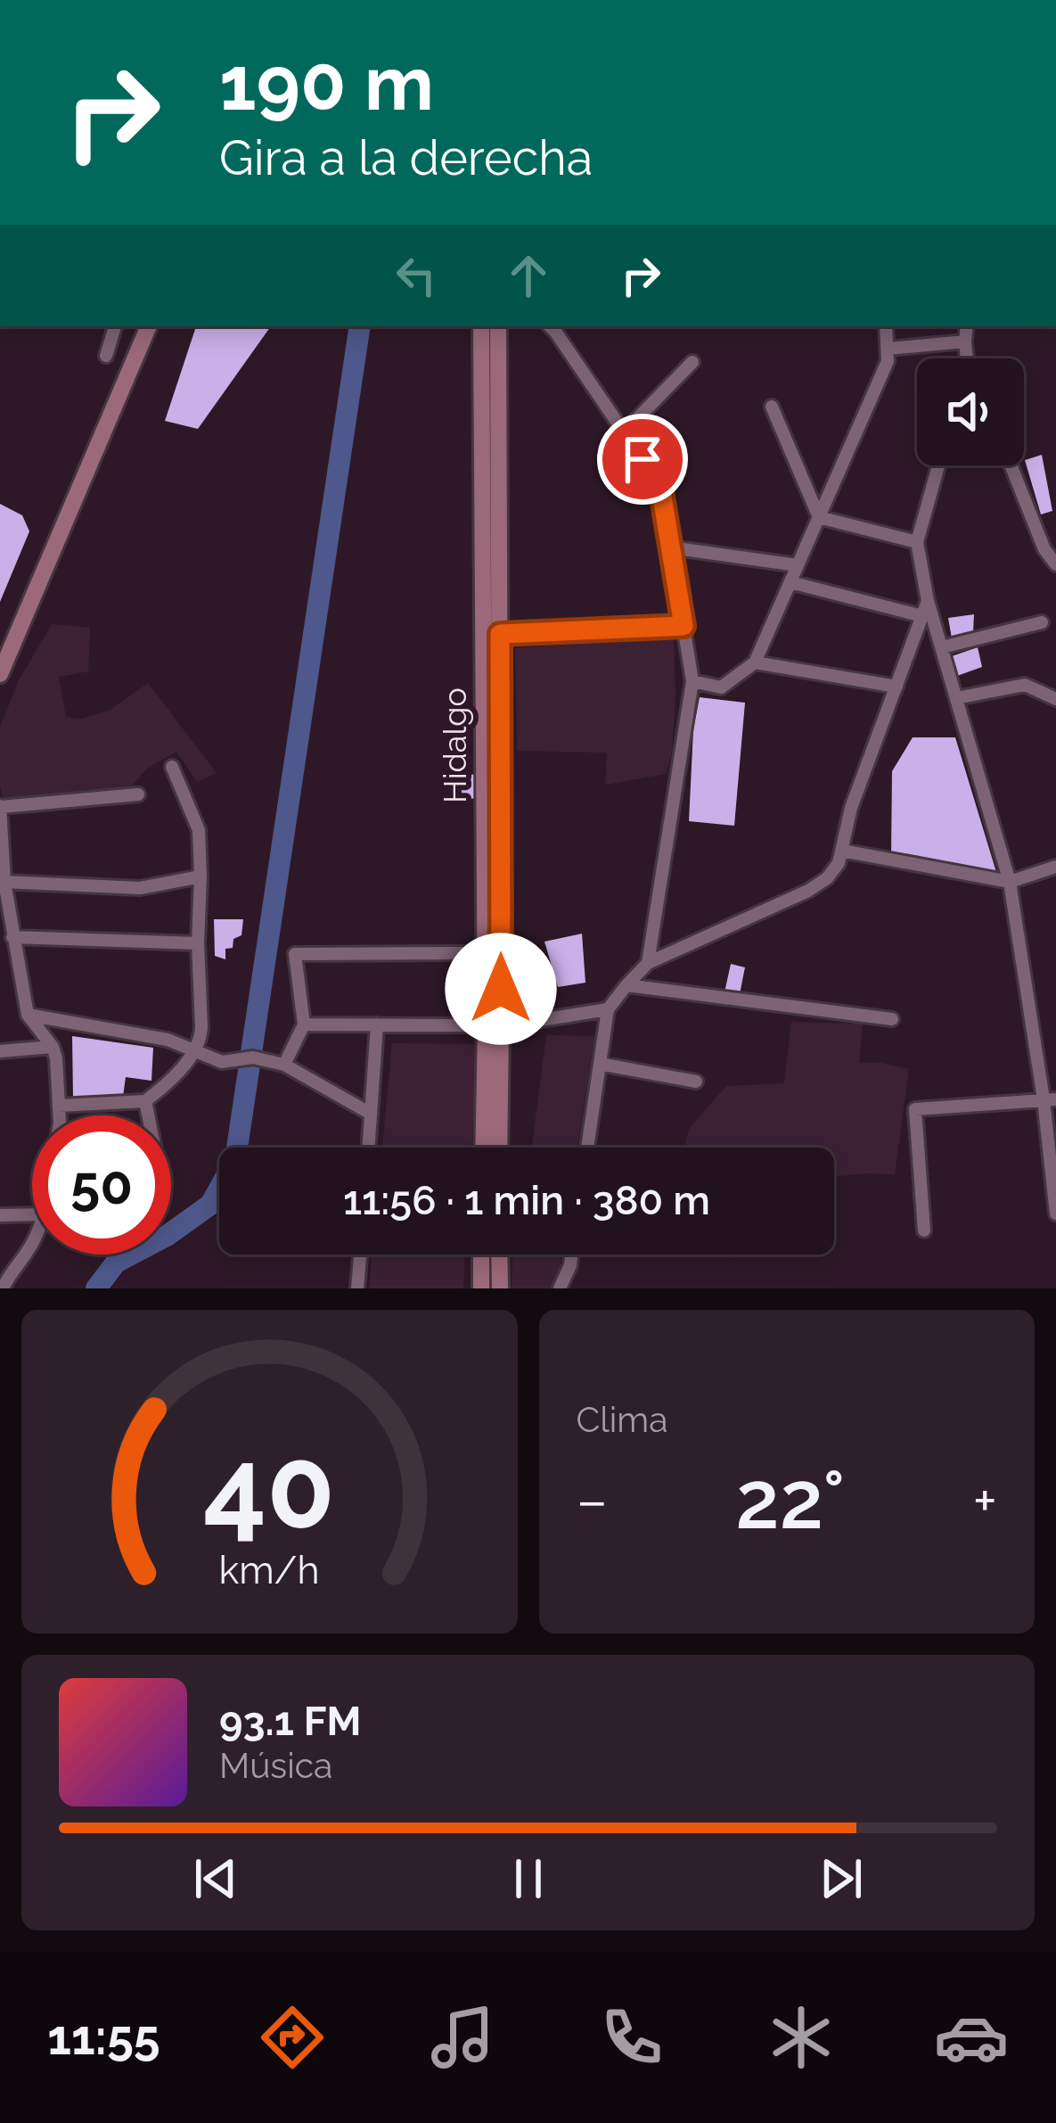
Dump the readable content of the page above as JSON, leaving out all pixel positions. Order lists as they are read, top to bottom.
{
  "streets": {
    "main road": ["Hidalgo"]
  },
  "page": {
    "turn": ["190 m", "Gira a la derecha"],
    "limit": "50",
    "trip": "11:56 · 1 min · 380 m",
    "tile": "Clima",
    "heat": ["−", "22°", "+"],
    "song": ["93.1 FM", "Música"],
    "tabs": "11:55",
    "gauge": ["40", "km/h"]
  }
}
